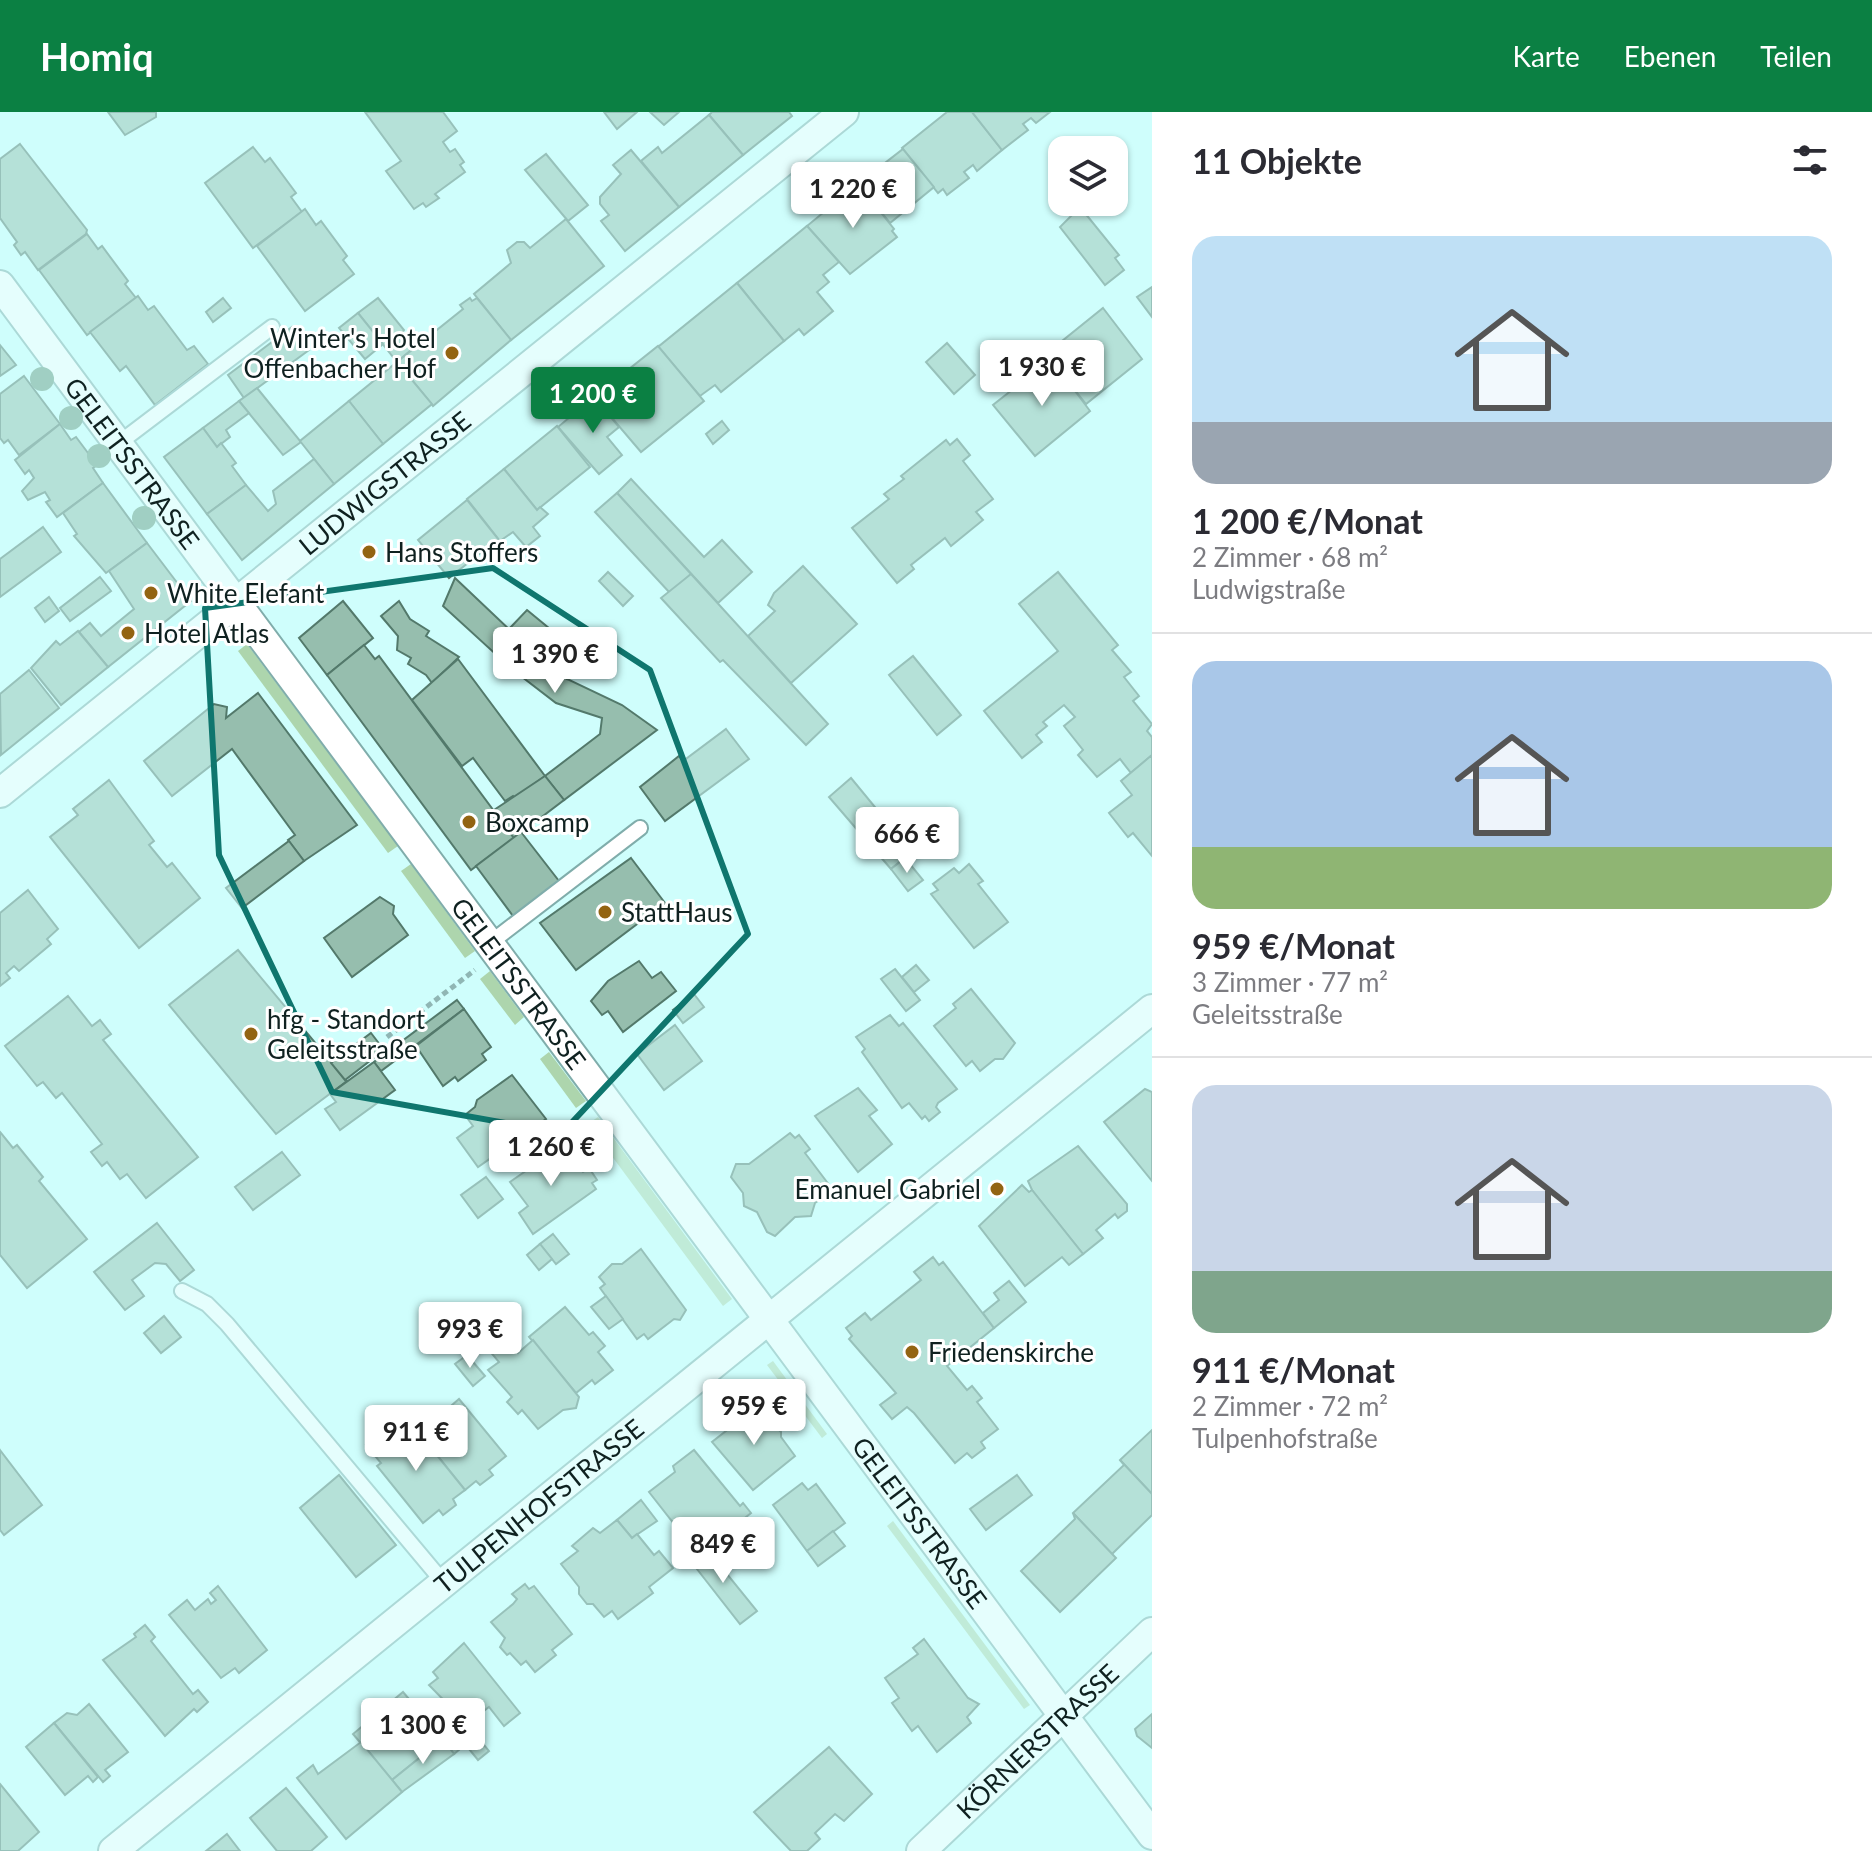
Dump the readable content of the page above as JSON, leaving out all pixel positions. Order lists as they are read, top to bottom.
{
  "streets": {
    "street": [
      "GELEITSSTRASSE",
      "LUDWIGSTRASSE",
      "TULPENHOFSTRASSE",
      "KÖRNERSTRASSE"
    ]
  },
  "crossings": [
    ["GELEITSSTRASSE", "LUDWIGSTRASSE"],
    ["GELEITSSTRASSE", "TULPENHOFSTRASSE"],
    ["GELEITSSTRASSE", "KÖRNERSTRASSE"]
  ],
  "places": [
    "Winter's Hotel Offenbacher Hof",
    "Hans Stoffers",
    "White Elefant",
    "Hotel Atlas",
    "Boxcamp",
    "StattHaus",
    "hfg - Standort Geleitsstraße",
    "Emanuel Gabriel",
    "Friedenskirche"
  ],
  "page": {
    "header": "Homiq",
    "nav": ["Karte", "Ebenen", "Teilen"],
    "heading": "11 Objekte",
    "price": [
      "1 220 €",
      "1 930 €",
      "1 200 €",
      "1 390 €",
      "666 €",
      "1 260 €",
      "993 €",
      "959 €",
      "911 €",
      "849 €",
      "1 300 €"
    ],
    "list": [
      {
        "name": "1 200 €/Monat",
        "note": "2 Zimmer · 68 m² · Ludwigstraße"
      },
      {
        "name": "959 €/Monat",
        "note": "3 Zimmer · 77 m² · Geleitsstraße"
      },
      {
        "name": "911 €/Monat",
        "note": "2 Zimmer · 72 m² · Tulpenhofstraße"
      }
    ]
  }
}
